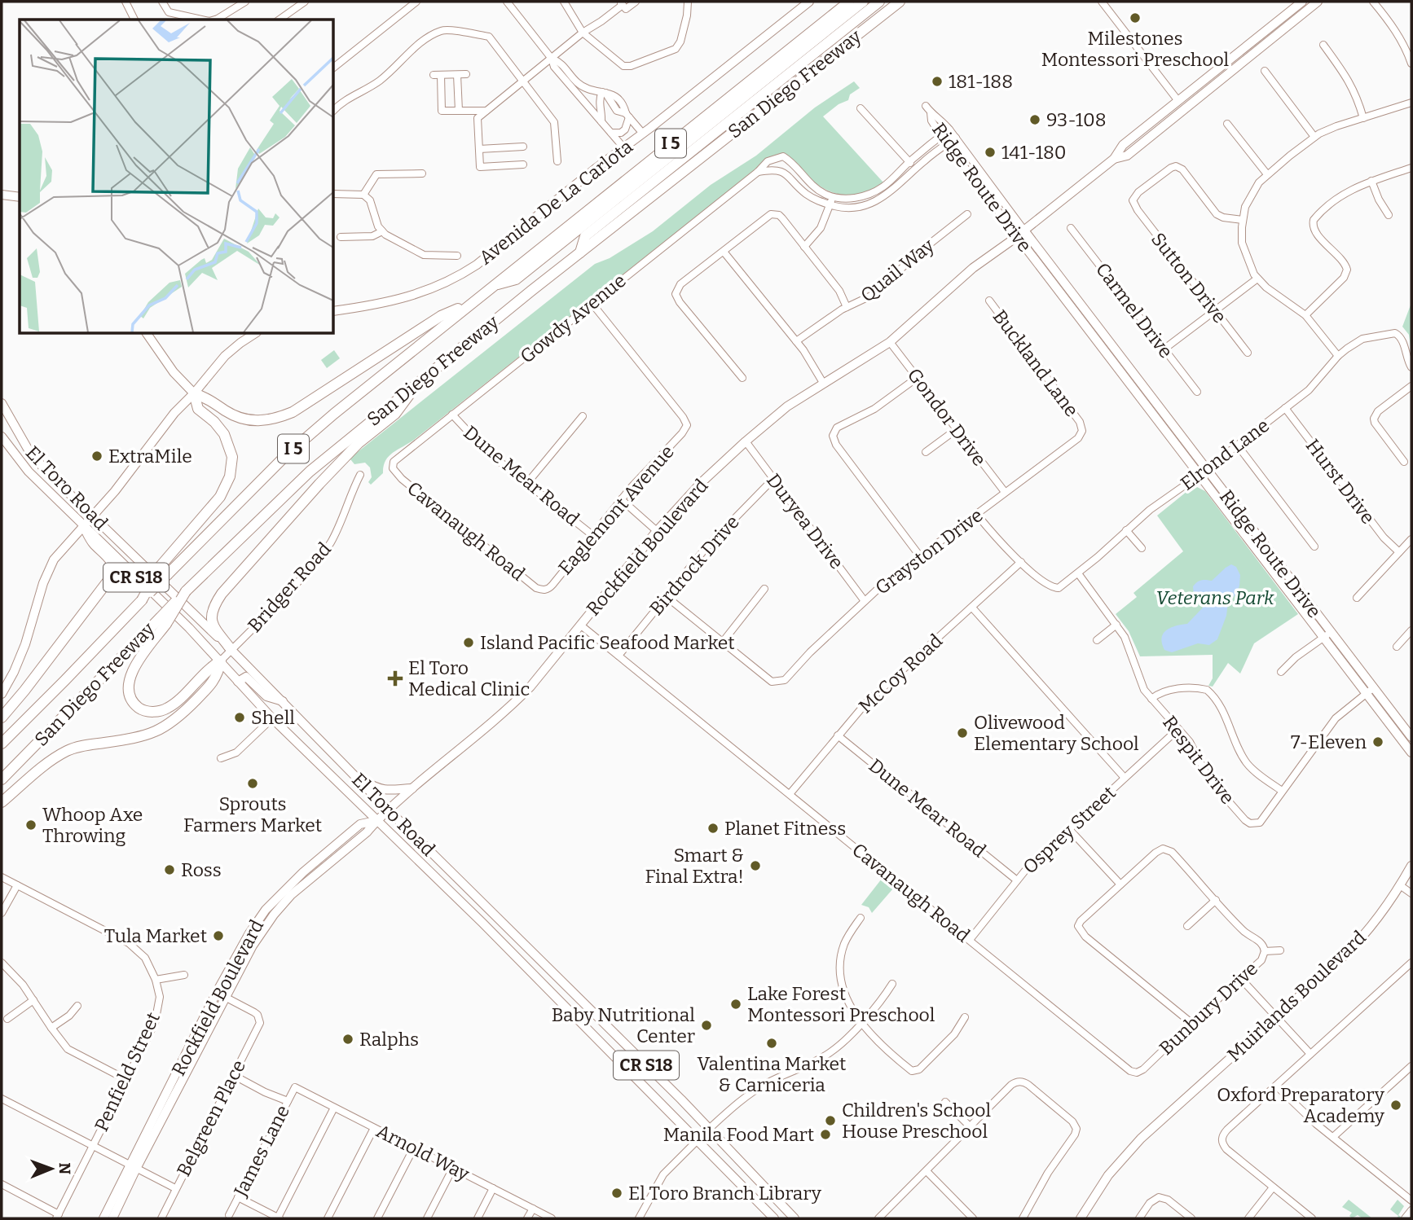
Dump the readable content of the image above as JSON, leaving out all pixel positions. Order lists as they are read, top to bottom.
{
  "streets": {
    "highway": ["San Diego Freeway", "I 5"],
    "main road": [
      "Ridge Route Drive",
      "Avenida De La Carlota",
      "El Toro Road",
      "Rockfield Boulevard",
      "CR S18",
      "Muirlands Boulevard"
    ],
    "street": [
      "Quail Way",
      "Sutton Drive",
      "Carmel Drive",
      "Gowdy Avenue",
      "Buckland Lane",
      "Gondor Drive",
      "Elrond Lane",
      "Dune Mear Road",
      "Hurst Drive",
      "Eaglemont Avenue",
      "Duryea Drive",
      "Cavanaugh Road",
      "Grayston Drive",
      "Birdrock Drive",
      "Bridger Road",
      "McCoy Road",
      "Respit Drive",
      "Osprey Street",
      "Bunbury Drive",
      "Penfield Street",
      "Belgreen Place",
      "James Lane",
      "Arnold Way"
    ]
  },
  "crossings": [
    ["Ridge Route Drive", "Elrond Lane"],
    ["Ridge Route Drive", "Rockfield Boulevard"],
    ["Gowdy Avenue", "Dune Mear Road"],
    ["Gowdy Avenue", "Eaglemont Avenue"],
    ["Gowdy Avenue", "Cavanaugh Road"],
    ["Buckland Lane", "Grayston Drive"],
    ["Gondor Drive", "Rockfield Boulevard"],
    ["Gondor Drive", "Grayston Drive"],
    ["Elrond Lane", "Hurst Drive"],
    ["Elrond Lane", "McCoy Road"],
    ["Elrond Lane", "Respit Drive"],
    ["Dune Mear Road", "Eaglemont Avenue"],
    ["Dune Mear Road", "McCoy Road"],
    ["Dune Mear Road", "Osprey Street"],
    ["El Toro Road", "Rockfield Boulevard"],
    ["El Toro Road", "Bridger Road"],
    ["Eaglemont Avenue", "Cavanaugh Road"],
    ["Duryea Drive", "Rockfield Boulevard"],
    ["Duryea Drive", "Grayston Drive"],
    ["Duryea Drive", "Birdrock Drive"],
    ["Cavanaugh Road", "Rockfield Boulevard"],
    ["Cavanaugh Road", "Birdrock Drive"],
    ["Cavanaugh Road", "McCoy Road"],
    ["Cavanaugh Road", "Osprey Street"],
    ["Cavanaugh Road", "Bunbury Drive"],
    ["Rockfield Boulevard", "Belgreen Place"],
    ["Respit Drive", "Osprey Street"],
    ["James Lane", "Arnold Way"]
  ],
  "parks": ["Veterans Park"],
  "places": {
    "other": [
      "Milestones Montessori Preschool",
      "181-188",
      "93-108",
      "141-180",
      "ExtraMile",
      "Island Pacific Seafood Market",
      "Shell",
      "Olivewood Elementary School",
      "7-Eleven",
      "Sprouts Farmers Market",
      "Whoop Axe Throwing",
      "Planet Fitness",
      "Smart & Final Extra!",
      "Ross",
      "Tula Market",
      "Lake Forest Montessori Preschool",
      "Baby Nutritional Center",
      "Ralphs",
      "Valentina Market & Carniceria",
      "Oxford Preparatory Academy",
      "Children's School House Preschool",
      "Manila Food Mart",
      "El Toro Branch Library"
    ],
    "health": ["El Toro Medical Clinic"]
  },
  "north": "right"
}
